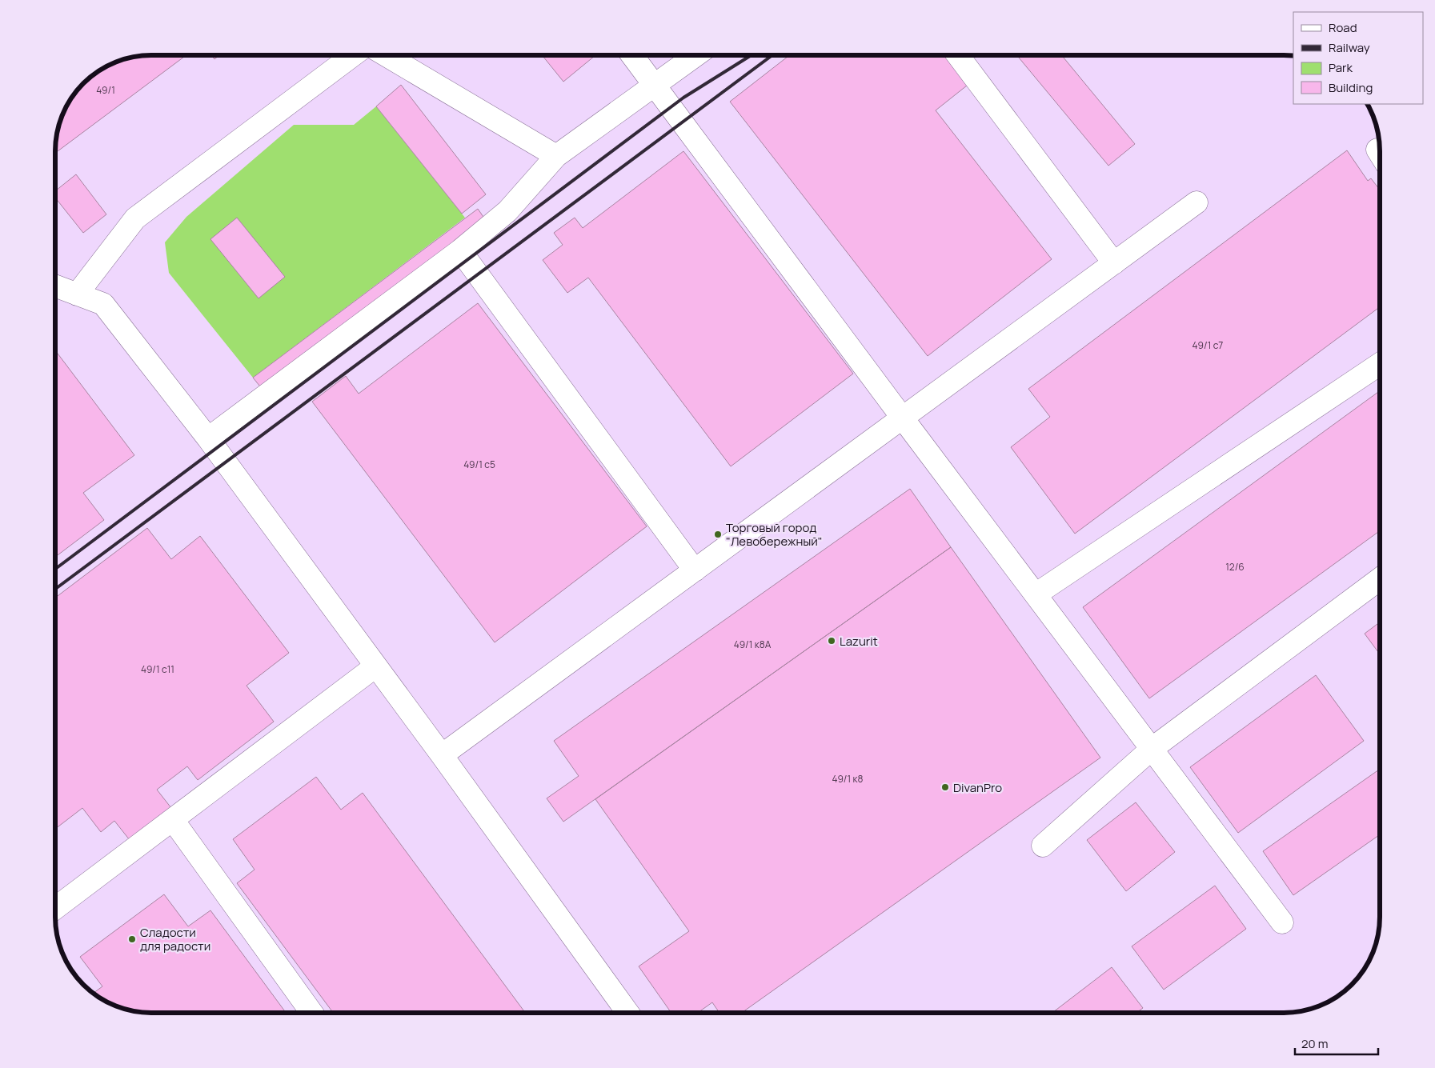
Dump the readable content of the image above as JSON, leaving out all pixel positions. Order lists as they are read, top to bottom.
{
  "places": [
    "Торговый город \"Левобережный\"",
    "Lazurit",
    "DivanPro",
    "Сладости для радости"
  ],
  "house_numbers": [
    "49/1",
    "49/1 с7",
    "49/1 с5",
    "12/6",
    "49/1 к8А",
    "49/1 с11",
    "49/1 к8"
  ],
  "legend": [
    "Road",
    "Railway",
    "Park",
    "Building"
  ],
  "scale_bar": "20 m"
}
